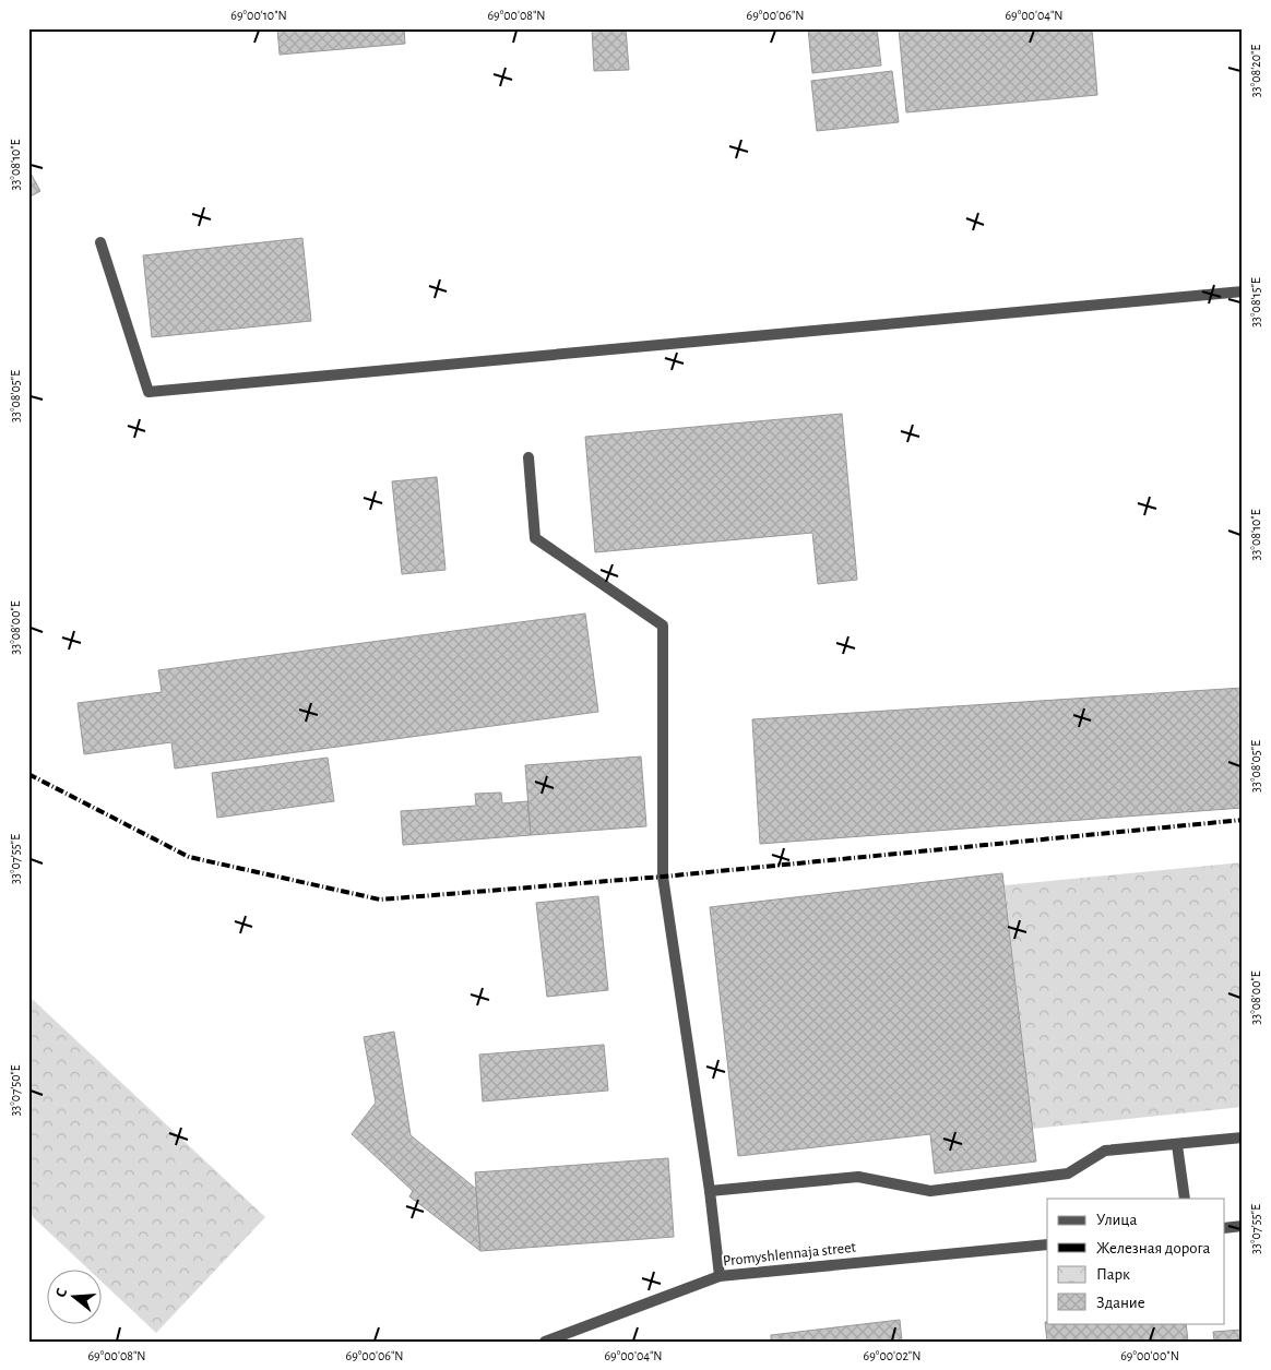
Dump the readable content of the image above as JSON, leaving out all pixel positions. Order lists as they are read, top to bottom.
{
  "streets": {
    "street": ["Promyshlennaja street"]
  },
  "legend": [
    "Улица",
    "Железная дорога",
    "Парк",
    "Здание"
  ],
  "north": "left",
  "coordinates": [
    "69°00'10\"N",
    "69°00'08\"N",
    "69°00'06\"N",
    "69°00'04\"N",
    "33°08'20\"E",
    "33°08'10\"E",
    "33°08'15\"E",
    "33°08'05\"E",
    "33°08'00\"E",
    "33°07'55\"E",
    "33°07'50\"E",
    "69°00'02\"N",
    "69°00'00\"N"
  ]
}
